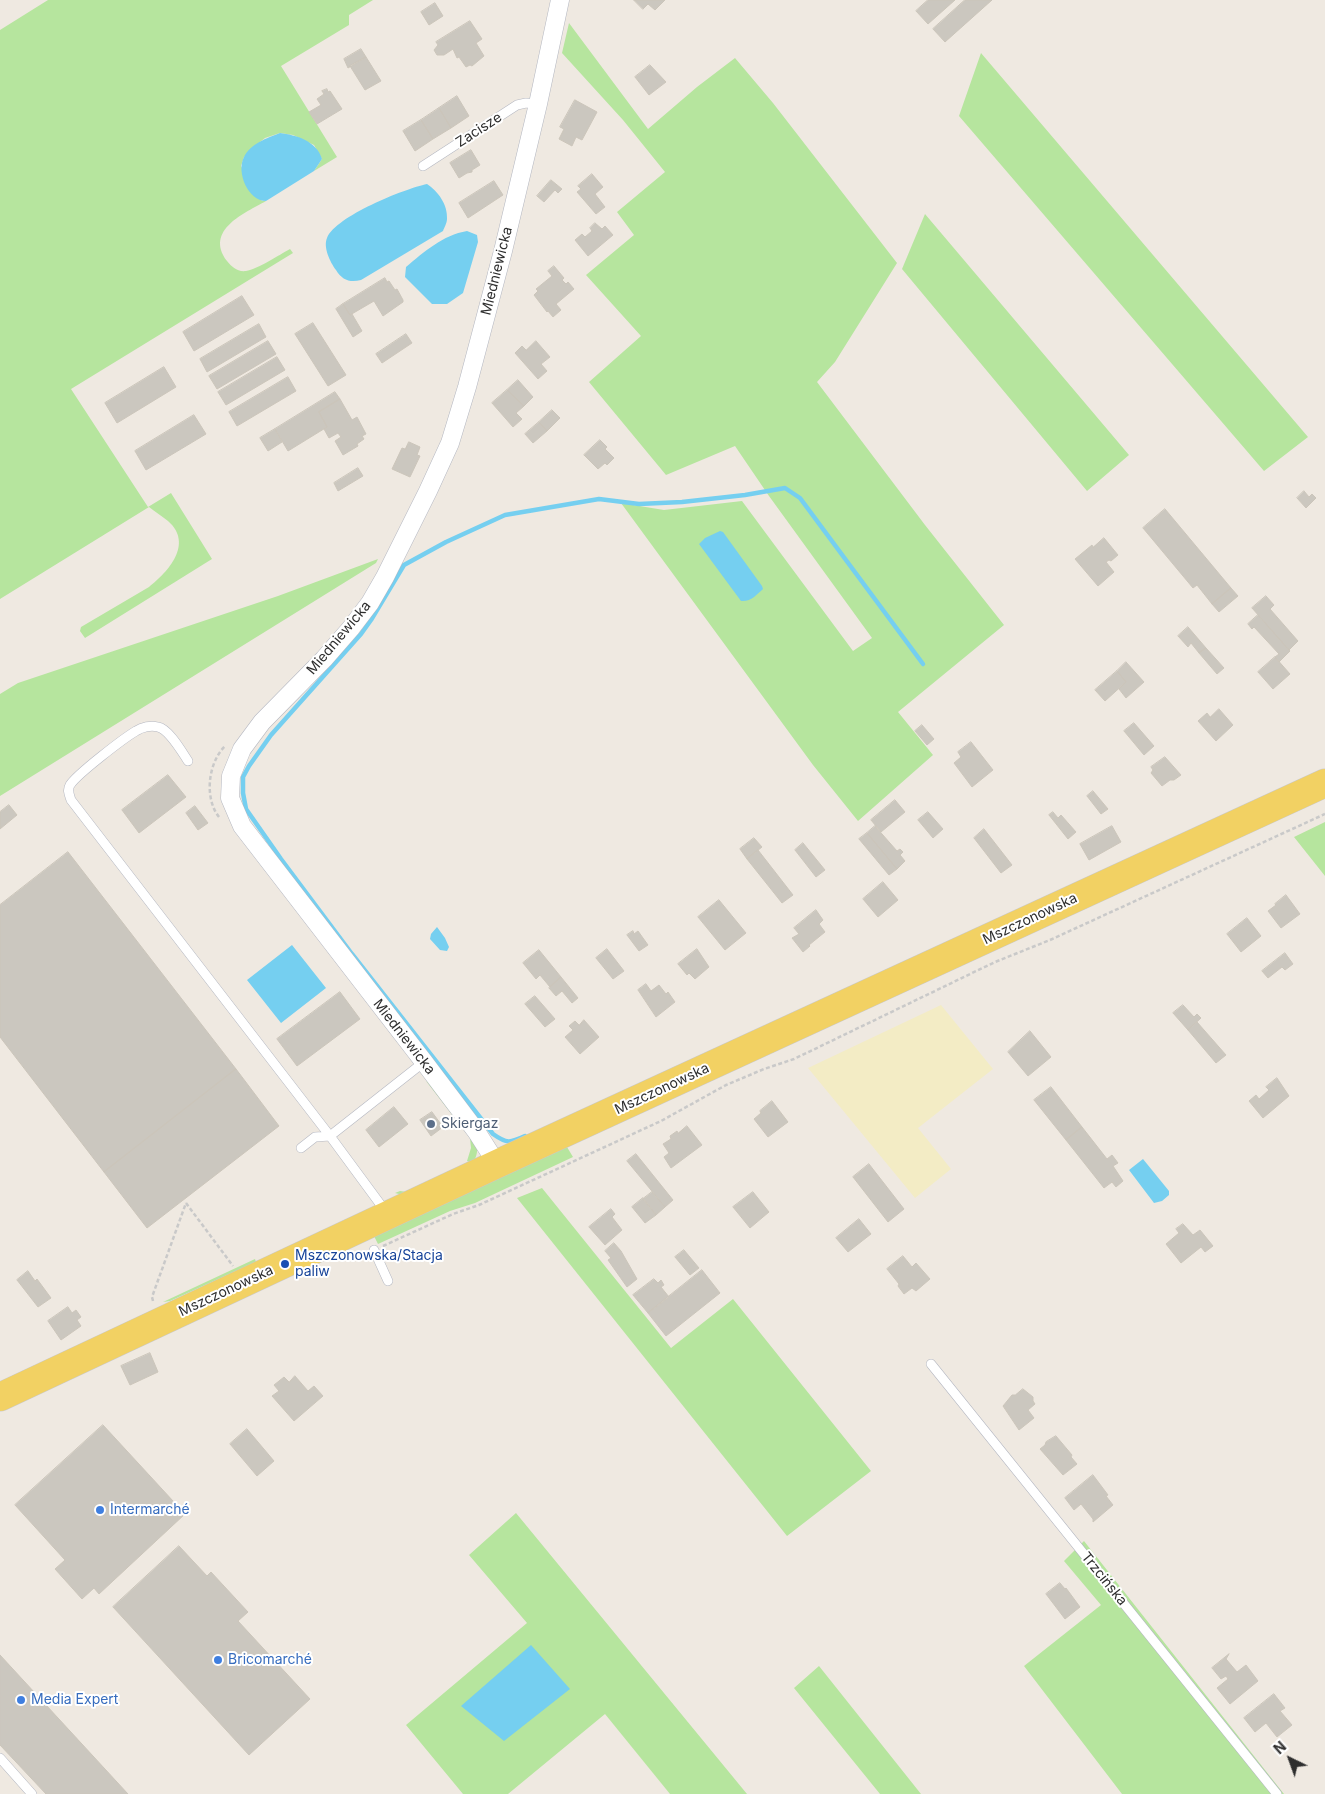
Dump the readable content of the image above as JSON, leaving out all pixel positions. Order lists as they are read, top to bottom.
{
  "streets": {
    "main road": ["Mszczonowska"],
    "street": ["Miedniewicka"],
    "lane": ["Zacisze", "Trzcińska"]
  },
  "crossings": [
    ["Zacisze", "Miedniewicka"],
    ["Miedniewicka", "Mszczonowska"]
  ],
  "places": [
    "Skiergaz",
    "Mszczonowska/Stacja paliw",
    "Intermarché",
    "Bricomarché",
    "Media Expert"
  ],
  "north": "top left"
}
